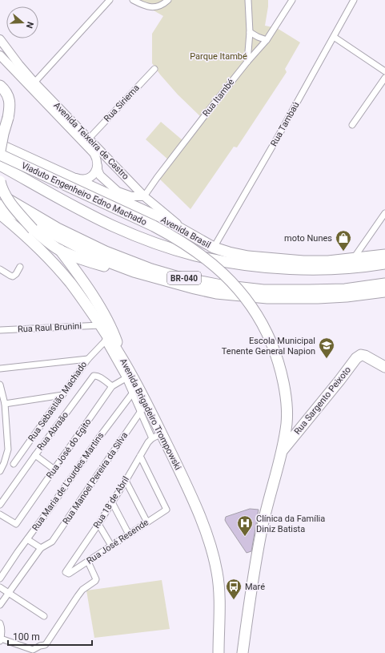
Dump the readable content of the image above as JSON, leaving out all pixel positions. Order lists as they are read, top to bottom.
{
  "streets": {
    "highway": [
      "Viaduto Engenheiro Edno Machado",
      "Avenida Brasil",
      "BR-040",
      "Rua Sargento Peixoto",
      "Avenida Brigadeiro Trompowski"
    ],
    "street": [
      "Rua Itambé",
      "Rua Siriema",
      "Rua Tambaú",
      "Avenida Teixeira de Castro",
      "Rua Raul Brunini",
      "Rua Sebastião Machado",
      "Rua Abraão",
      "Rua José do Egito",
      "Rua Manoel Pereira da Silva",
      "Rua Maria de Lourdes Martins",
      "Rua 18 de Abril",
      "Rua José Resende"
    ]
  },
  "crossings": [
    ["Rua Itambé", "Avenida Teixeira de Castro"],
    ["Rua Siriema", "Avenida Teixeira de Castro"],
    ["Rua Tambaú", "Avenida Brasil"],
    ["Avenida Teixeira de Castro", "Avenida Brasil"],
    ["Viaduto Engenheiro Edno Machado", "Rua Sargento Peixoto"],
    ["Rua Raul Brunini", "Avenida Brigadeiro Trompowski"],
    ["Rua Sebastião Machado", "Avenida Brigadeiro Trompowski"],
    ["Avenida Brigadeiro Trompowski", "Rua Manoel Pereira da Silva"],
    ["Avenida Brigadeiro Trompowski", "Rua Maria de Lourdes Martins"],
    ["Avenida Brigadeiro Trompowski", "Rua 18 de Abril"],
    ["Rua Abraão", "Rua José do Egito"],
    ["Rua 18 de Abril", "Rua José Resende"]
  ],
  "parks": ["Parque Itambé"],
  "places": {
    "shop": ["moto Nunes"],
    "school or university": ["Escola Municipal Tenente General Napion"],
    "hospital": ["Clínica da Família Diniz Batista"],
    "bus stop": ["Maré"]
  },
  "scale_bar": "100 m",
  "north": "right"
}
